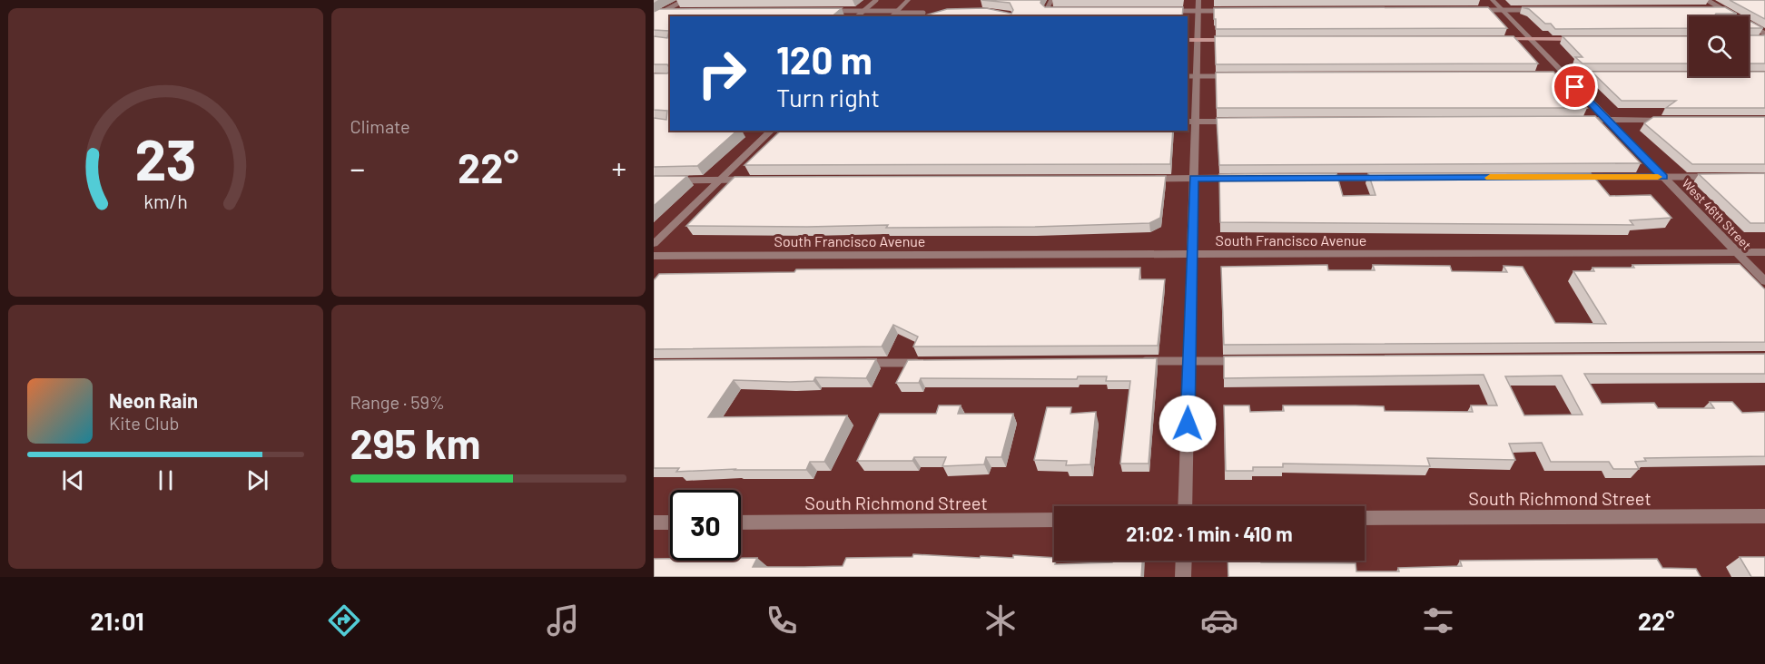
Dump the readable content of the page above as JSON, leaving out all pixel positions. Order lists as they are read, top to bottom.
{
  "streets": {
    "street": ["West 46th Street", "South Francisco Avenue", "South Richmond Street"]
  },
  "crossings": [
    ["West 46th Street", "South Francisco Avenue"]
  ],
  "page": {
    "tile": [
      "Climate",
      ["Range · 59%", "295 km"]
    ],
    "turn": ["120 m", "Turn right"],
    "heat": ["−", "22°", "+"],
    "song": ["Neon Rain", "Kite Club"],
    "limit": "30",
    "trip": "21:02 · 1 min · 410 m",
    "tabs": ["21:01", "22°"],
    "gauge": ["23", "km/h"]
  }
}
